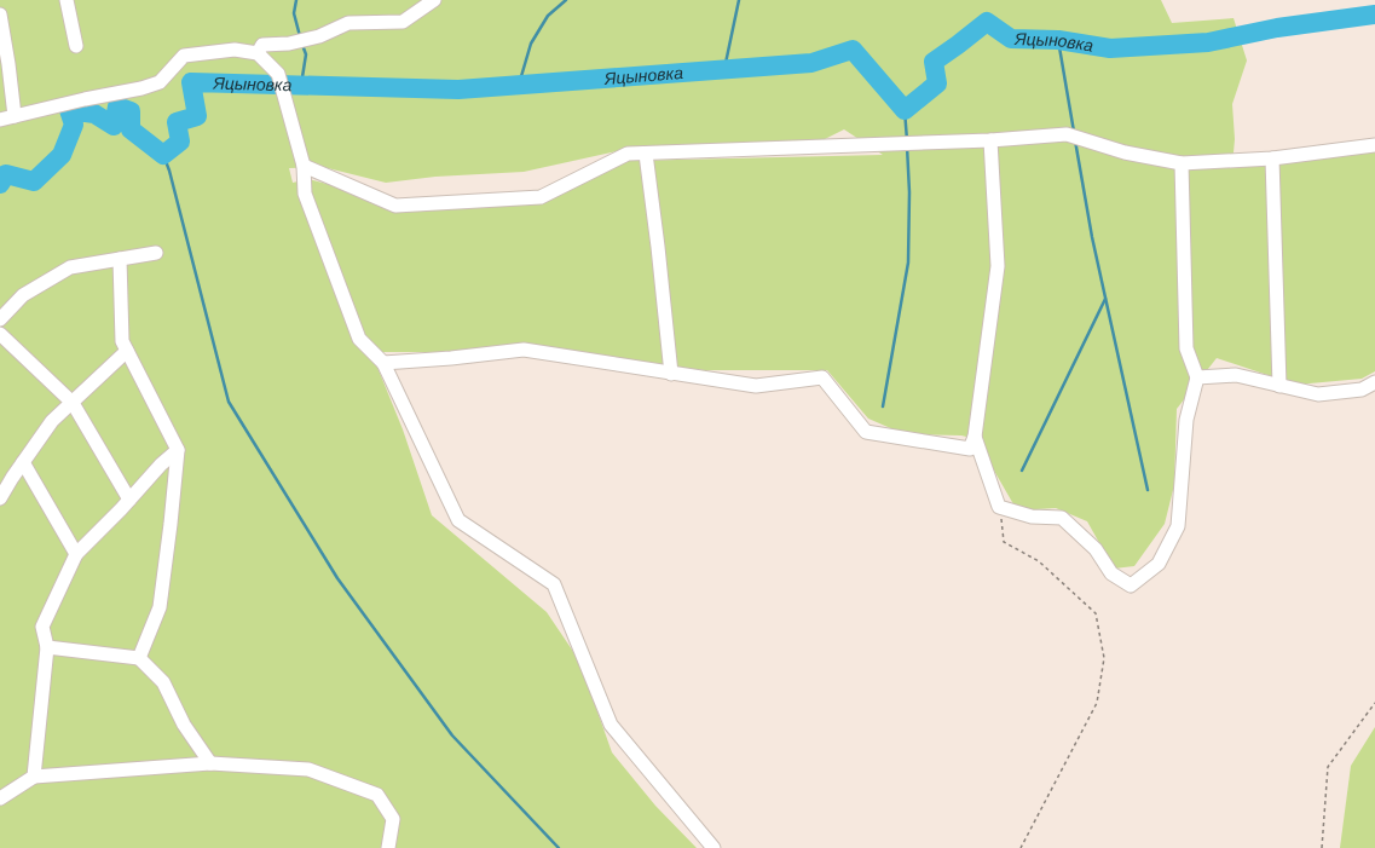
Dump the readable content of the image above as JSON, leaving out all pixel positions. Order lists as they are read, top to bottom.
{
  "water": ["Яцыновка"]
}
